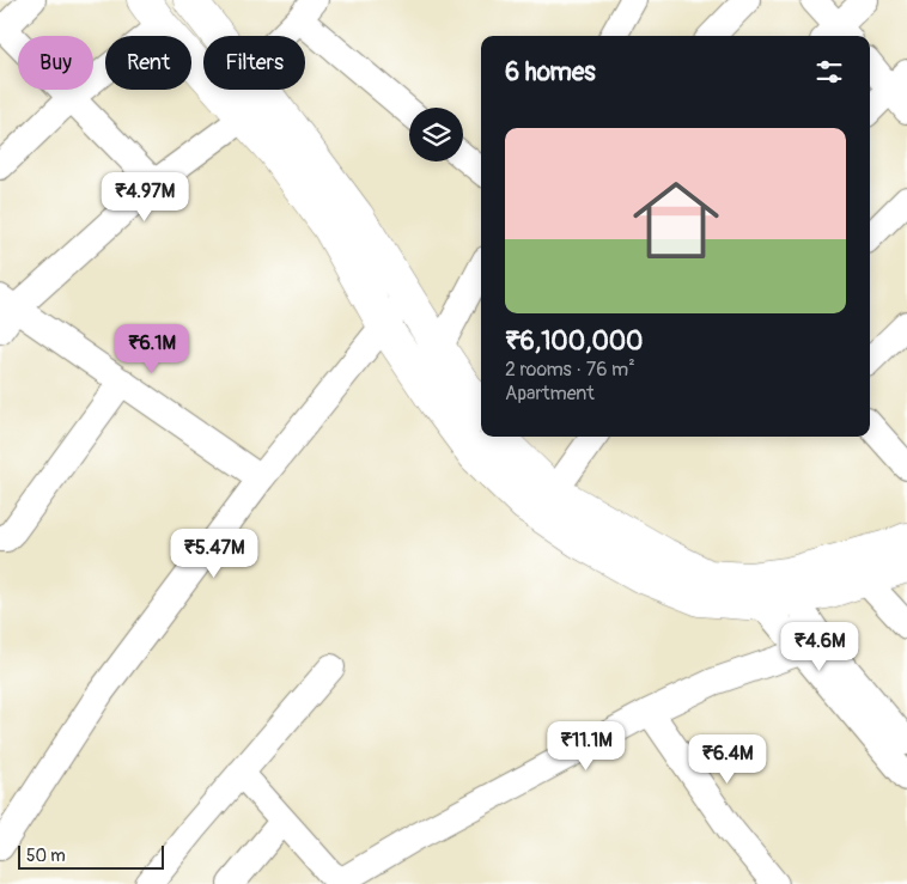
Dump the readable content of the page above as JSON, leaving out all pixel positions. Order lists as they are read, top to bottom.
{
  "scale_bar": "50 m",
  "page": {
    "chip": ["Buy", "Rent", "Filters"],
    "heading": "6 homes",
    "list": [
      {
        "name": "₹6,100,000",
        "note": "2 rooms · 76 m² · Apartment"
      }
    ],
    "price": [
      "₹4.97M",
      "₹6.1M",
      "₹5.47M",
      "₹4.6M",
      "₹11.1M",
      "₹6.4M"
    ],
    "scale": "50 m"
  }
}
